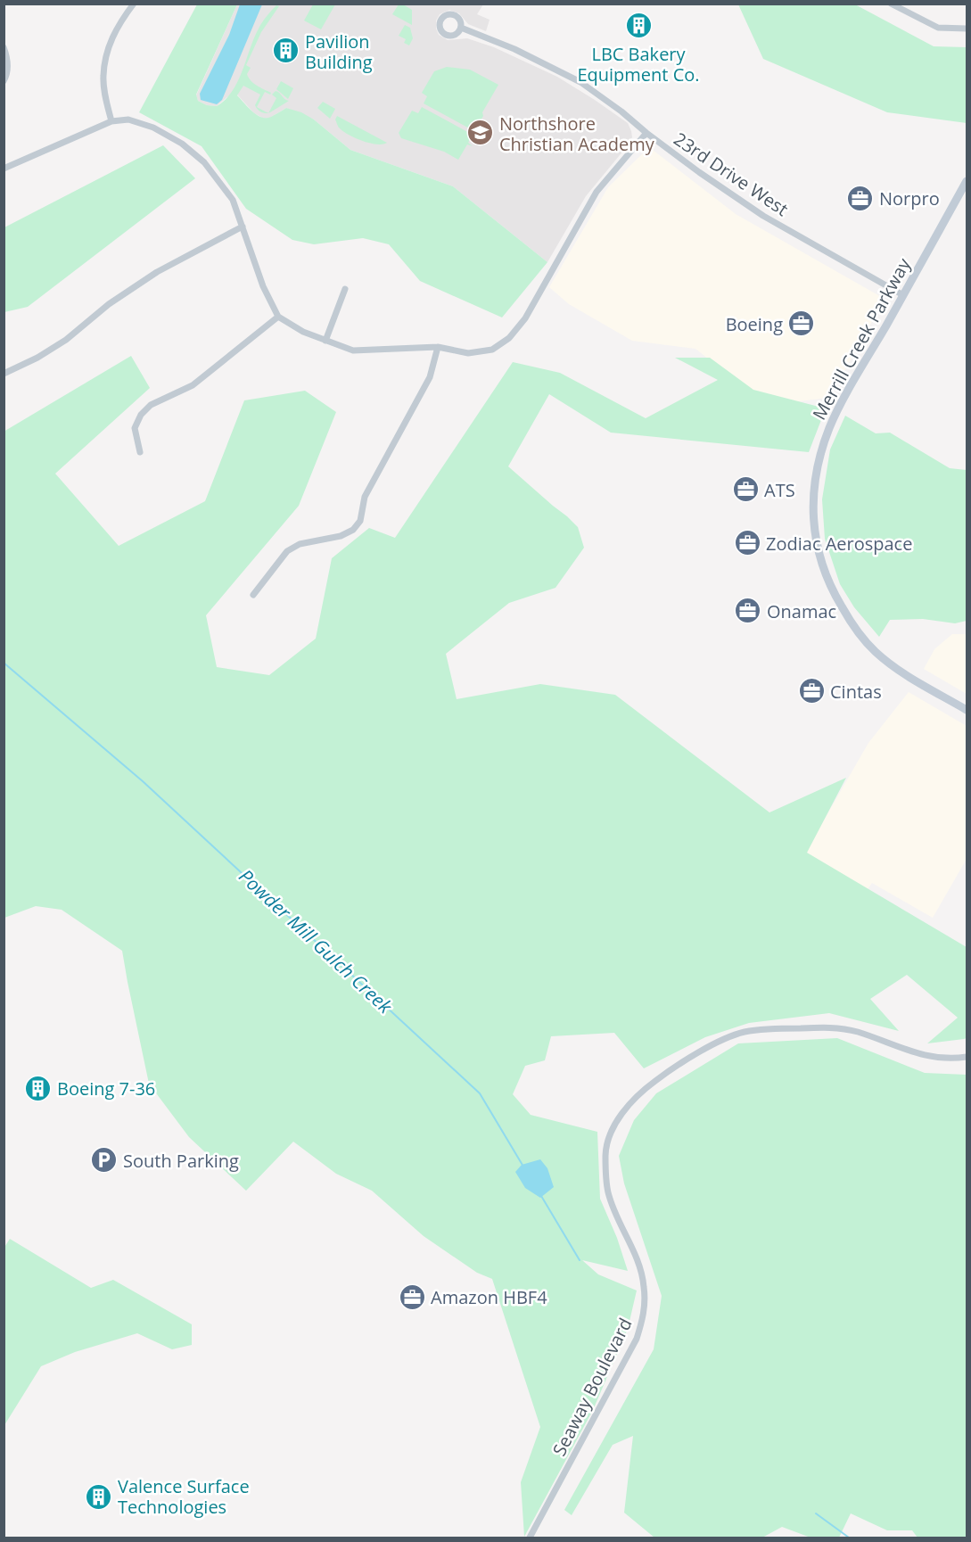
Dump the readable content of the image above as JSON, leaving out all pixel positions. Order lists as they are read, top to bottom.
{
  "streets": {
    "street": ["23rd Drive West", "Merrill Creek Parkway", "Seaway Boulevard"]
  },
  "crossings": [
    ["23rd Drive West", "Merrill Creek Parkway"]
  ],
  "water": ["Powder Mill Gulch Creek"],
  "places": {
    "building": [
      "LBC Bakery Equipment Co.",
      "Pavilion Building",
      "Boeing 7-36",
      "Valence Surface Technologies"
    ],
    "school or university": ["Northshore Christian Academy"],
    "office": [
      "Norpro",
      "Boeing",
      "ATS",
      "Zodiac Aerospace",
      "Onamac",
      "Cintas",
      "Amazon HBF4"
    ],
    "parking": ["South Parking"]
  }
}
